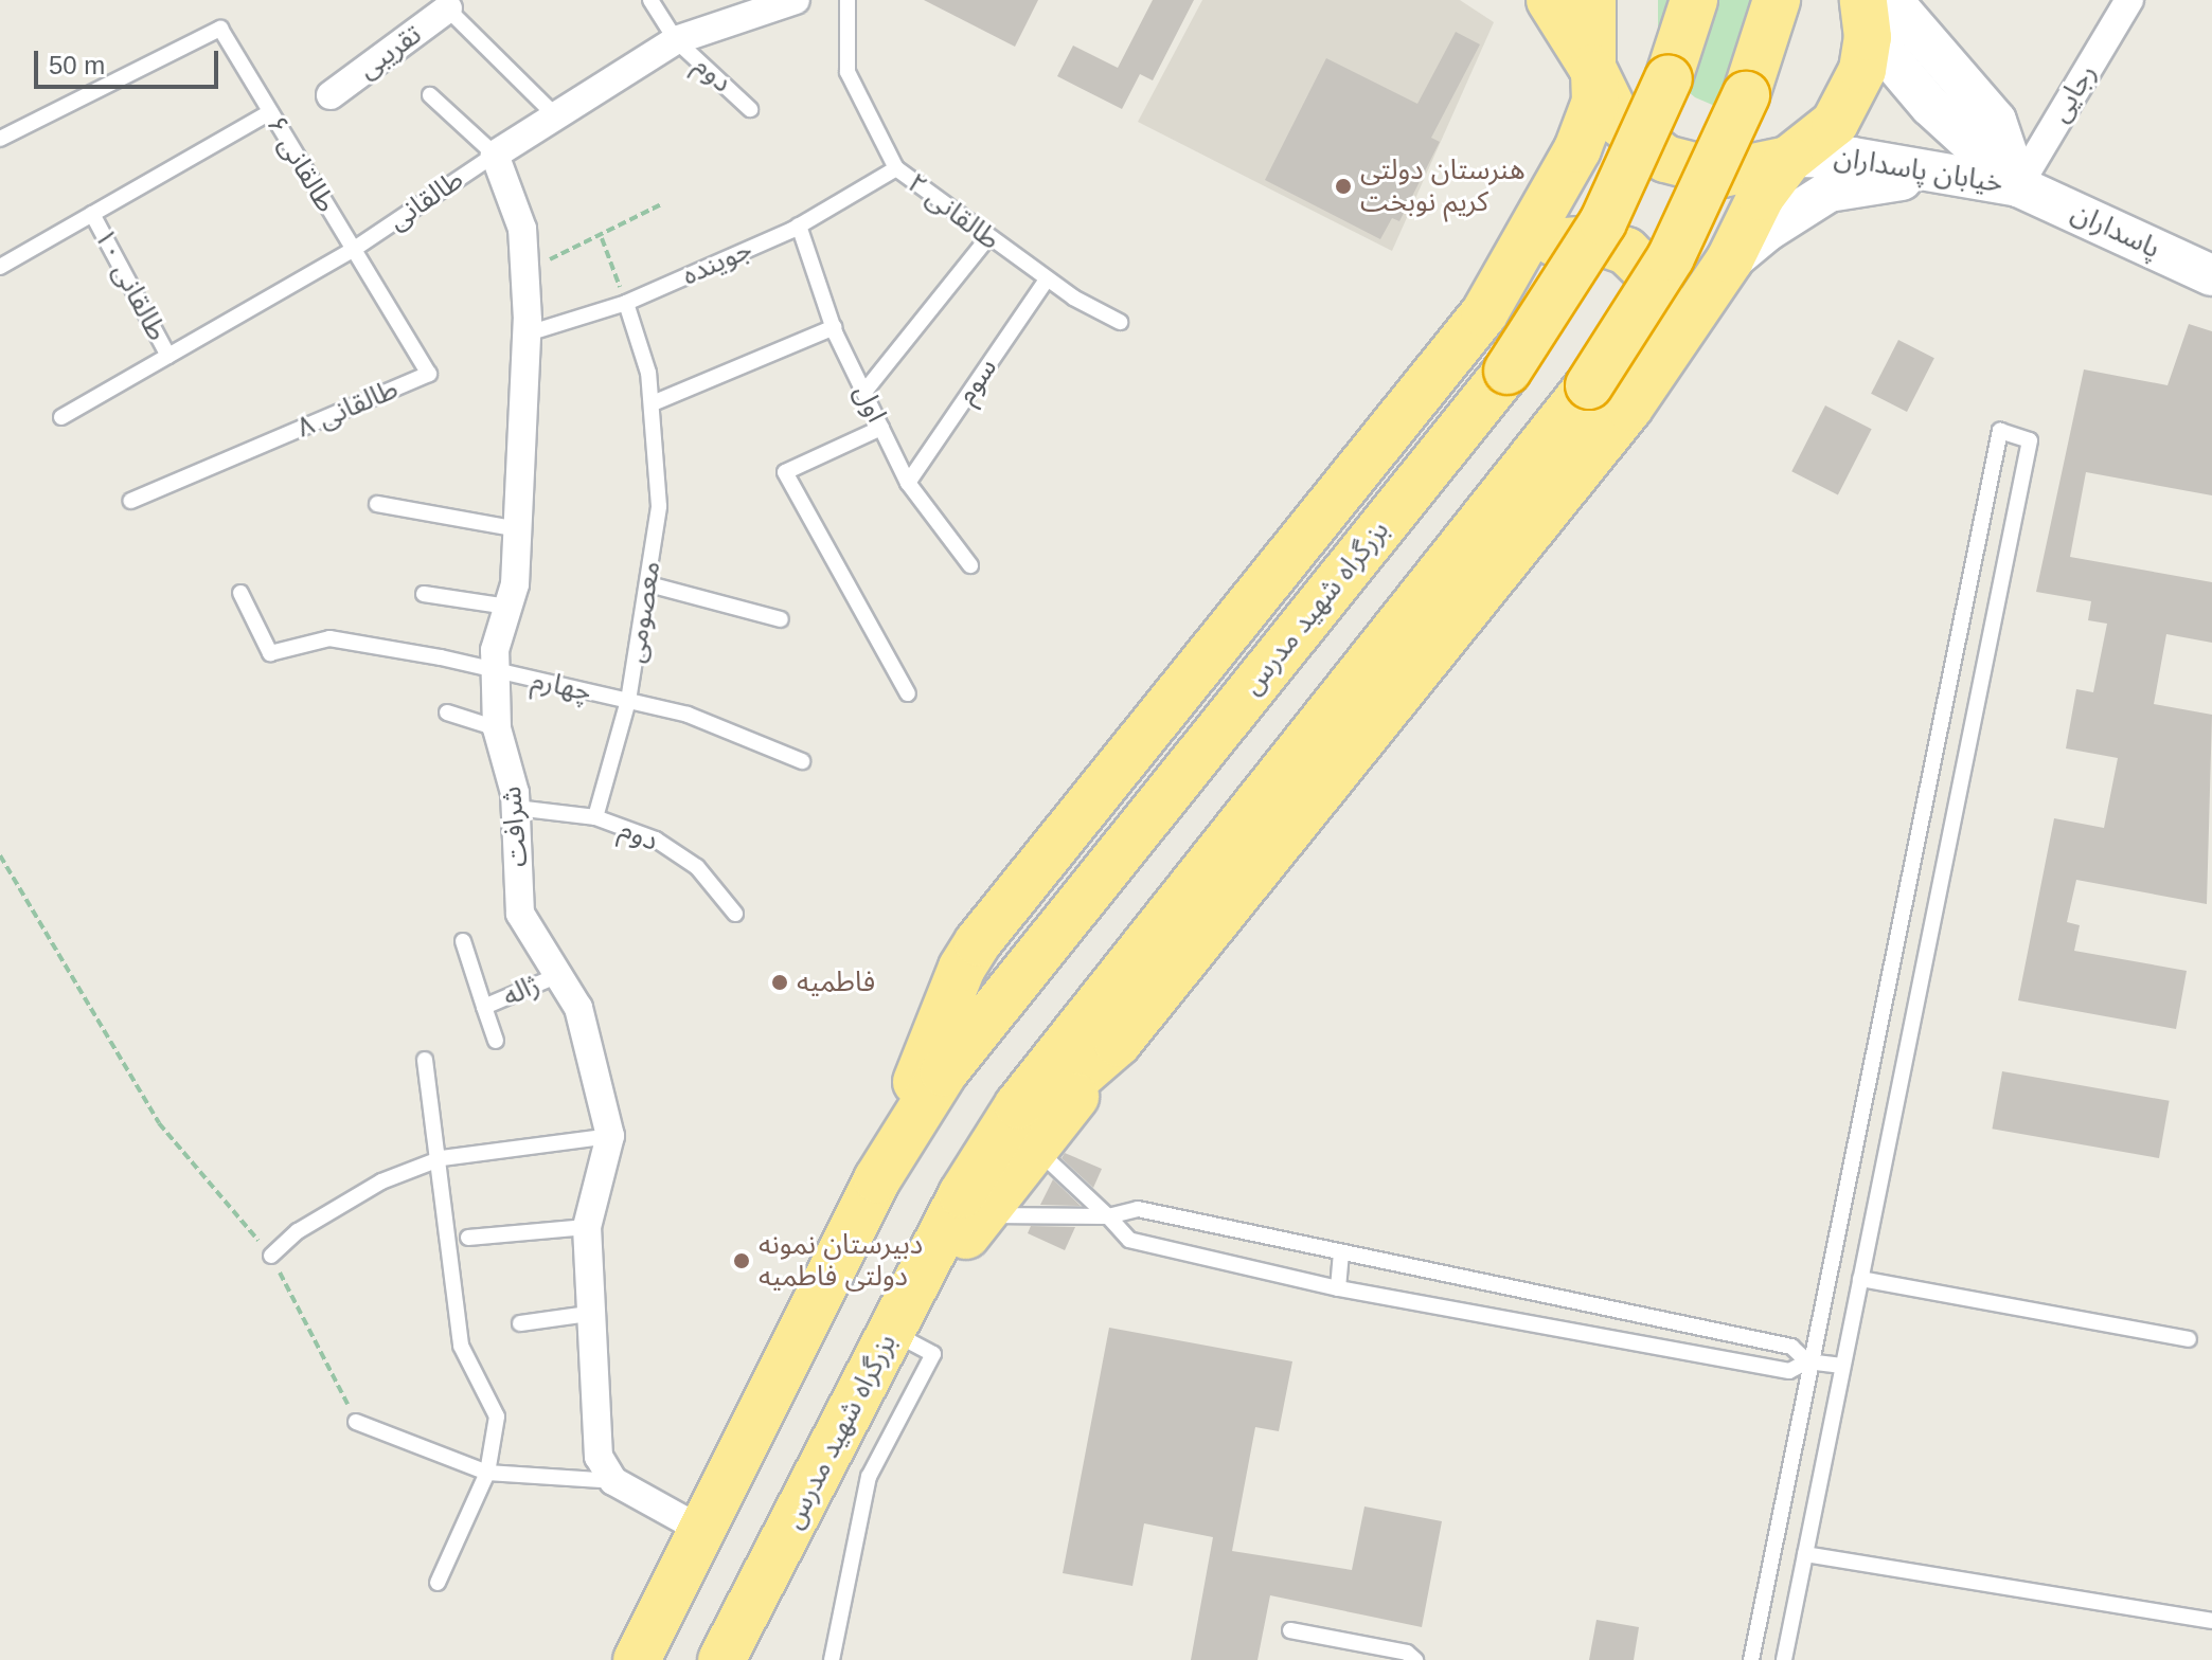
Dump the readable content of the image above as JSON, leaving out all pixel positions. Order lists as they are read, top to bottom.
{
  "streets": {
    "highway": ["بزرگراه شهید مدرس"],
    "main road": ["خیابان پاسداران", "پاسداران"],
    "street": [
      "تقریبی",
      "رجایی",
      "طالقانی",
      "شرافت"
    ],
    "lane": [
      "دوم",
      "طالقانی ۶",
      "طالقانی ۲",
      "جوینده",
      "طالقانی ۱۰",
      "سوم",
      "اول",
      "طالقانی ۸",
      "معصومی",
      "چهارم",
      "ژاله"
    ]
  },
  "crossings": [
    ["دوم", "طالقانی"],
    ["دوم", "معصومی"],
    ["دوم", "شرافت"],
    ["رجایی", "خیابان پاسداران"],
    ["رجایی", "پاسداران"],
    ["طالقانی ۶", "طالقانی"],
    ["طالقانی ۶", "طالقانی ۸"],
    ["خیابان پاسداران", "پاسداران"],
    ["خیابان پاسداران", "بزرگراه شهید مدرس"],
    ["طالقانی", "طالقانی ۱۰"],
    ["طالقانی", "طالقانی ۸"],
    ["طالقانی", "شرافت"],
    ["طالقانی ۲", "جوینده"],
    ["طالقانی ۲", "سوم"],
    ["جوینده", "اول"],
    ["جوینده", "معصومی"],
    ["جوینده", "شرافت"],
    ["سوم", "اول"],
    ["معصومی", "چهارم"],
    ["چهارم", "شرافت"],
    ["شرافت", "ژاله"]
  ],
  "places": ["هنرستان دولتی کریم نوبخت", "فاطمیه", "دبیرستان نمونه دولتی فاطمیه"],
  "scale_bar": "50 m"
}
